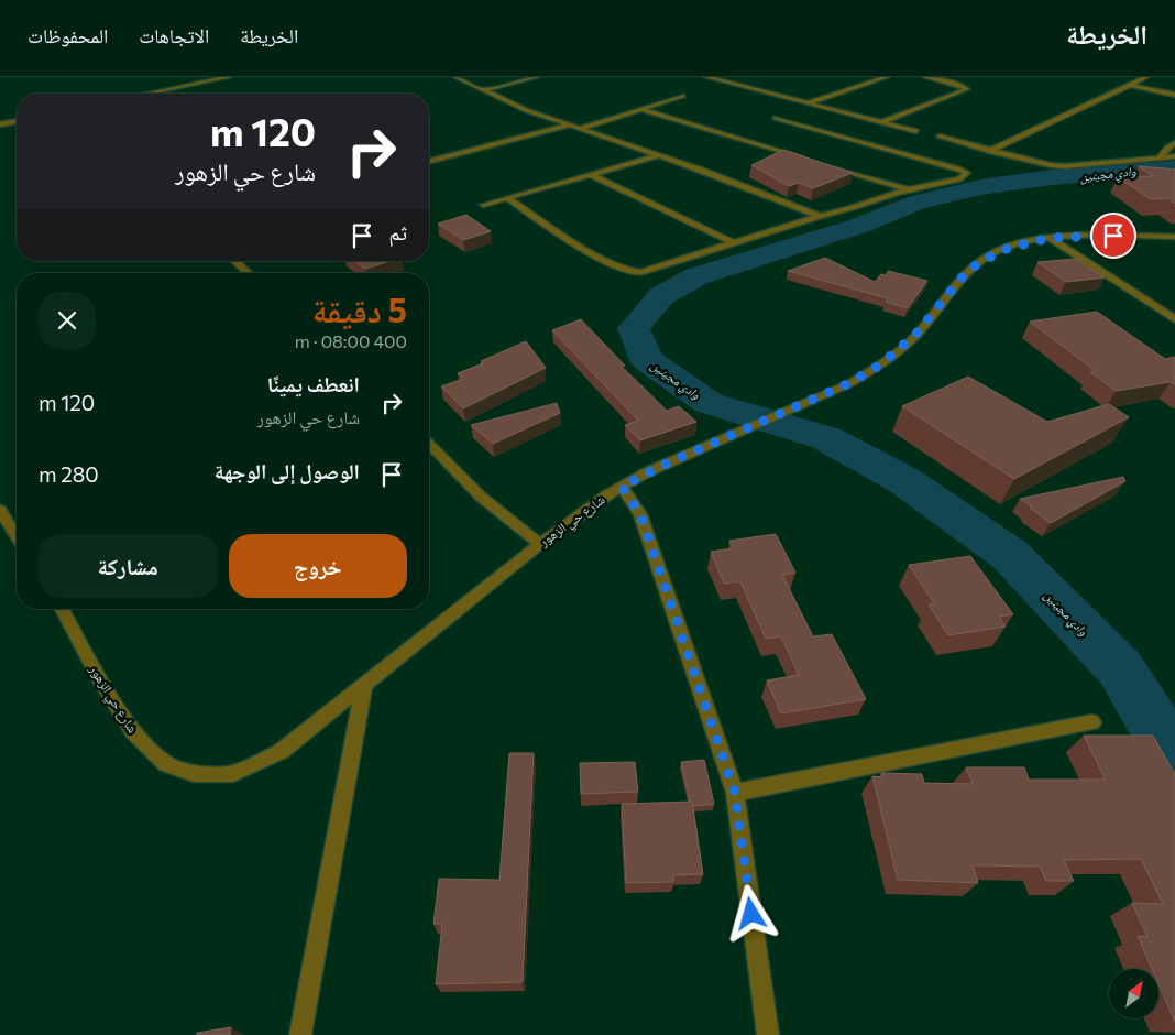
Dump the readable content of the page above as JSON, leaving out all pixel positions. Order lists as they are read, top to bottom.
{
  "streets": {
    "street": ["شارع حي الزهور"]
  },
  "water": ["وادي مجينين"],
  "north": "top right",
  "page": {
    "header": "الخريطة",
    "nav": ["الخريطة", "الاتجاهات", "المحفوظات"],
    "turn": ["120 m", "شارع حي الزهور"],
    "then": "ثم",
    "heading": ["5 دقيقة", "400 m · 08:00"],
    "list": [
      {
        "name": "انعطف يمينًا",
        "note": "شارع حي الزهور",
        "value": "120 m"
      },
      {
        "name": "الوصول إلى الوجهة",
        "value": "280 m"
      }
    ],
    "buttons": ["خروج", "مشاركة"]
  }
}
